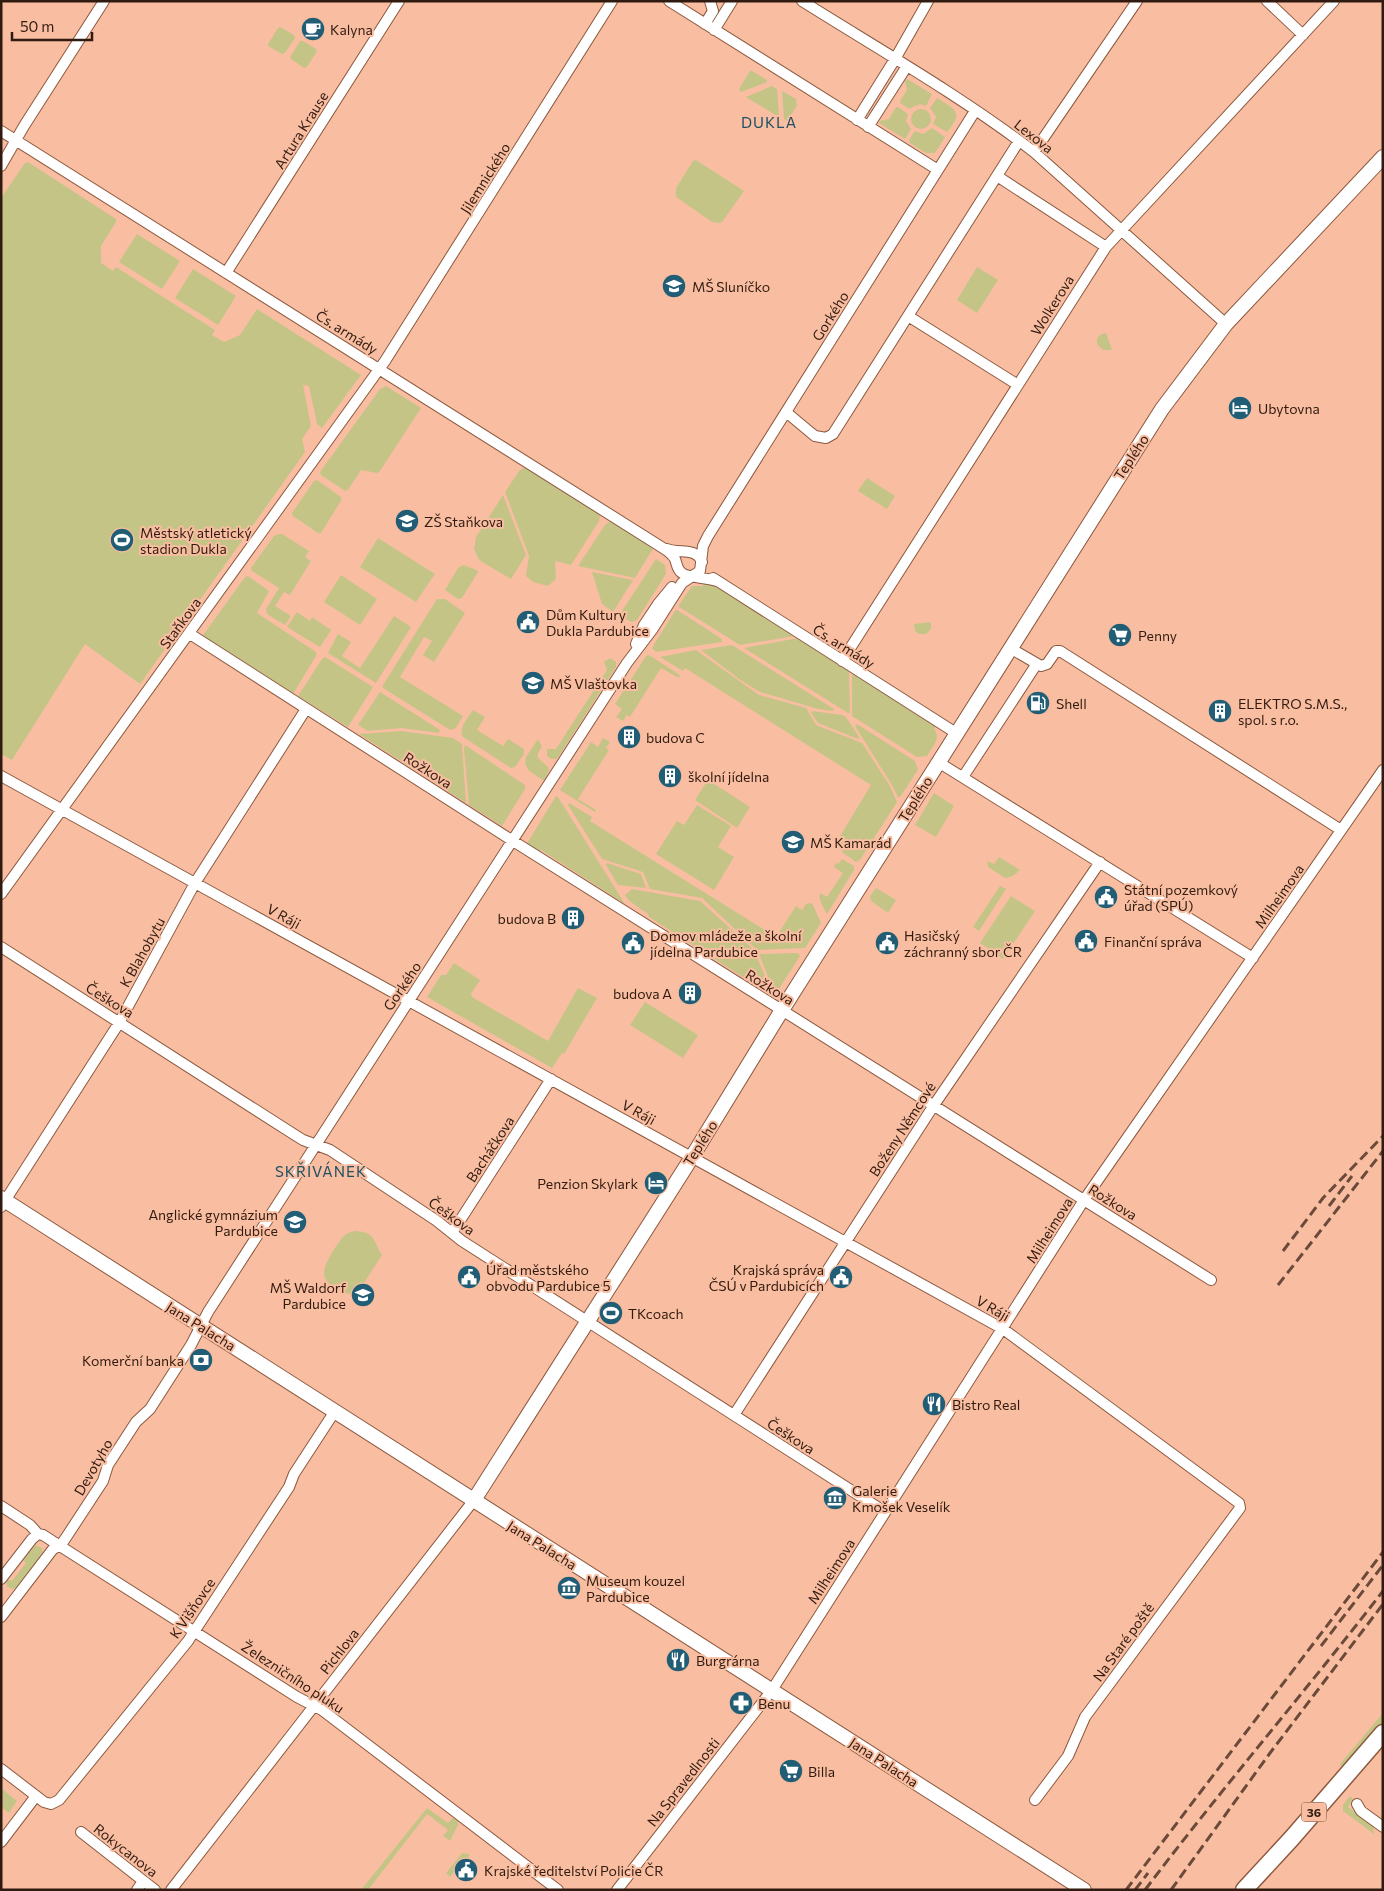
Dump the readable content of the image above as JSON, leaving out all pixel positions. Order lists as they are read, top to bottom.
{
  "streets": {
    "main road": ["Teplého", "Jana Palacha", "36"],
    "street": [
      "Artura Krause",
      "Lexova",
      "Jilemnického",
      "Wolkerova",
      "Gorkého",
      "Čs. armády",
      "Staňkova",
      "Rožkova",
      "Milheimova",
      "V Ráji",
      "K Blahobytu",
      "Češkova",
      "Boženy Němcové",
      "Bacháčkova",
      "Devotyho",
      "K Višňovce",
      "Na Staré poště",
      "Pichlova",
      "Železničního pluku",
      "Na Spravedlnosti",
      "Rokycanova"
    ]
  },
  "crossings": [
    ["Artura Krause", "Čs. armády"],
    ["Lexova", "Wolkerova"],
    ["Lexova", "Gorkého"],
    ["Lexova", "Teplého"],
    ["Jilemnického", "Čs. armády"],
    ["Jilemnického", "Staňkova"],
    ["Wolkerova", "Čs. armády"],
    ["Gorkého", "Čs. armády"],
    ["Gorkého", "Rožkova"],
    ["Gorkého", "V Ráji"],
    ["Gorkého", "Češkova"],
    ["Gorkého", "Jana Palacha"],
    ["Gorkého", "Devotyho"],
    ["Čs. armády", "Teplého"],
    ["Čs. armády", "Staňkova"],
    ["Teplého", "Rožkova"],
    ["Teplého", "V Ráji"],
    ["Teplého", "Češkova"],
    ["Teplého", "Jana Palacha"],
    ["Teplého", "Pichlova"],
    ["Staňkova", "Rožkova"],
    ["Staňkova", "V Ráji"],
    ["Rožkova", "Milheimova"],
    ["Rožkova", "K Blahobytu"],
    ["Rožkova", "Boženy Němcové"],
    ["Milheimova", "V Ráji"],
    ["Milheimova", "Češkova"],
    ["Milheimova", "Jana Palacha"],
    ["Milheimova", "Na Spravedlnosti"],
    ["V Ráji", "K Blahobytu"],
    ["V Ráji", "Boženy Němcové"],
    ["V Ráji", "Bacháčkova"],
    ["V Ráji", "Na Staré poště"],
    ["K Blahobytu", "Češkova"],
    ["K Blahobytu", "Jana Palacha"],
    ["Češkova", "Boženy Němcové"],
    ["Češkova", "Bacháčkova"],
    ["Jana Palacha", "Devotyho"],
    ["Jana Palacha", "K Višňovce"],
    ["Jana Palacha", "Pichlova"],
    ["Jana Palacha", "Na Spravedlnosti"],
    ["Devotyho", "Železničního pluku"],
    ["K Višňovce", "Železničního pluku"],
    ["Pichlova", "Železničního pluku"]
  ],
  "districts": ["DUKLA", "SKŘIVÁNEK"],
  "places": {
    "cafe": ["Kalyna"],
    "school or university": [
      "MŠ Sluníčko",
      "ZŠ Staňkova",
      "MŠ Vlaštovka",
      "MŠ Kamarád",
      "Anglické gymnázium Pardubice",
      "MŠ Waldorf Pardubice"
    ],
    "hotel": ["Ubytovna", "Penzion Skylark"],
    "sports": ["Městský atletický stadion Dukla", "TKcoach"],
    "public building": [
      "Dům Kultury Dukla Pardubice",
      "Státní pozemkový úřad (SPÚ)",
      "Finanční správa",
      "Domov mládeže a školní jídelna Pardubice",
      "Hasičský záchranný sbor ČR",
      "Úřad městského obvodu Pardubice 5",
      "Krajská správa ČSÚ v Pardubicích",
      "Krajské ředitelství Policie ČR"
    ],
    "supermarket": ["Penny", "Billa"],
    "fuel station": ["Shell"],
    "building": [
      "ELEKTRO S.M.S., spol. s r.o.",
      "budova C",
      "školní jídelna",
      "budova B",
      "budova A"
    ],
    "bank": ["Komerční banka"],
    "restaurant": ["Bistro Real", "Burgrárna"],
    "museum": ["Galerie Kmošek Veselík", "Museum kouzel Pardubice"],
    "pharmacy": ["Benu"]
  },
  "scale_bar": "50 m"
}
